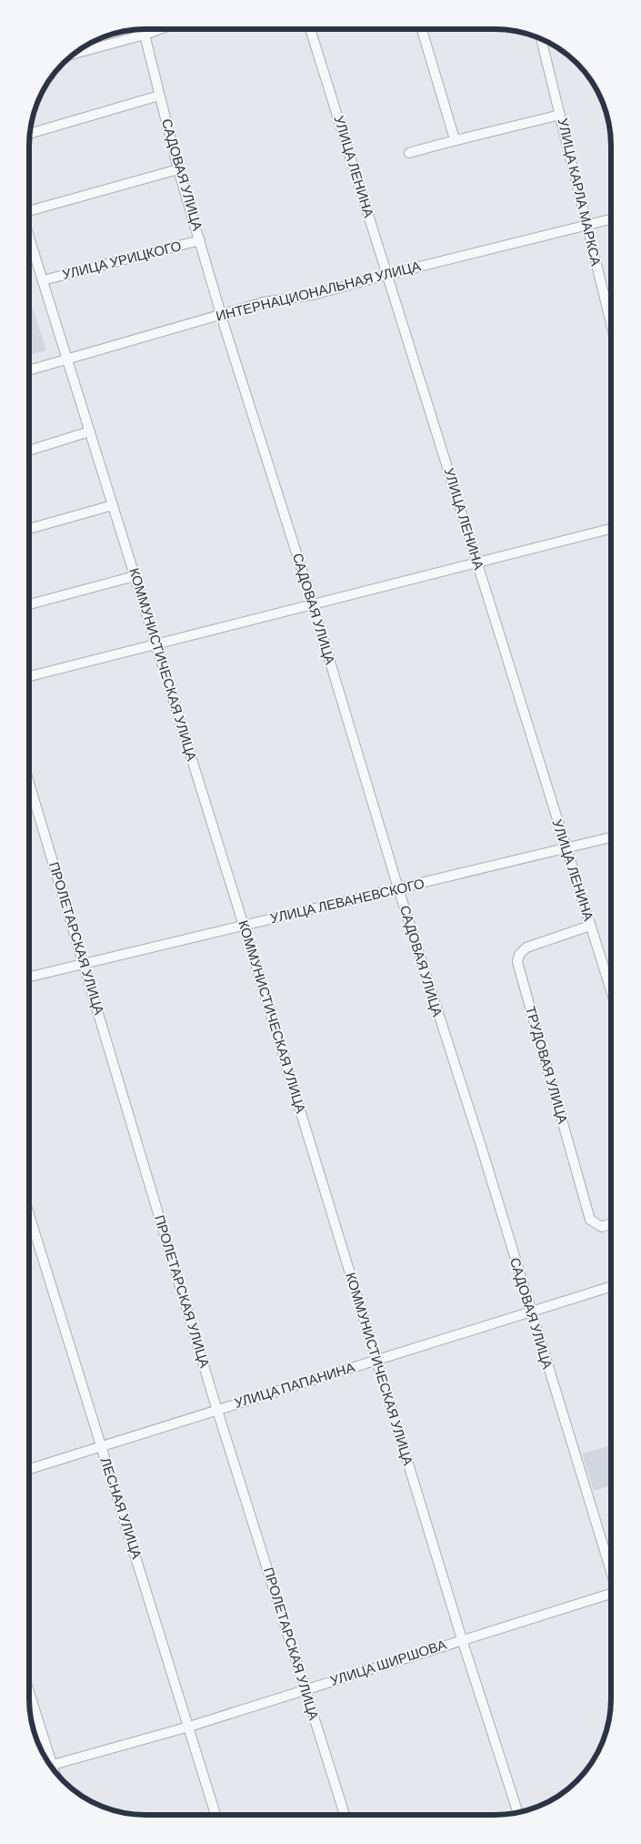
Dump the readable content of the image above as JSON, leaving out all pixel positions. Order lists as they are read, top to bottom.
{
  "streets": {
    "street": [
      "УЛИЦА ЛЕНИНА",
      "САДОВАЯ УЛИЦА",
      "УЛИЦА КАРЛА МАРКСА",
      "УЛИЦА УРИЦКОГО",
      "ИНТЕРНАЦИОНАЛЬНАЯ УЛИЦА",
      "КОММУНИСТИЧЕСКАЯ УЛИЦА",
      "УЛИЦА ЛЕВАНЕВСКОГО",
      "ПРОЛЕТАРСКАЯ УЛИЦА",
      "ТРУДОВАЯ УЛИЦА",
      "УЛИЦА ПАПАНИНА",
      "ЛЕСНАЯ УЛИЦА",
      "УЛИЦА ШИРШОВА"
    ]
  },
  "crossings": [
    ["УЛИЦА ЛЕНИНА", "ИНТЕРНАЦИОНАЛЬНАЯ УЛИЦА"],
    ["УЛИЦА ЛЕНИНА", "УЛИЦА ЛЕВАНЕВСКОГО"],
    ["УЛИЦА ЛЕНИНА", "ТРУДОВАЯ УЛИЦА"],
    ["САДОВАЯ УЛИЦА", "УЛИЦА УРИЦКОГО"],
    ["САДОВАЯ УЛИЦА", "ИНТЕРНАЦИОНАЛЬНАЯ УЛИЦА"],
    ["САДОВАЯ УЛИЦА", "УЛИЦА ЛЕВАНЕВСКОГО"],
    ["САДОВАЯ УЛИЦА", "УЛИЦА ПАПАНИНА"],
    ["УЛИЦА КАРЛА МАРКСА", "ИНТЕРНАЦИОНАЛЬНАЯ УЛИЦА"],
    ["УЛИЦА УРИЦКОГО", "КОММУНИСТИЧЕСКАЯ УЛИЦА"],
    ["ИНТЕРНАЦИОНАЛЬНАЯ УЛИЦА", "КОММУНИСТИЧЕСКАЯ УЛИЦА"],
    ["КОММУНИСТИЧЕСКАЯ УЛИЦА", "УЛИЦА ЛЕВАНЕВСКОГО"],
    ["КОММУНИСТИЧЕСКАЯ УЛИЦА", "УЛИЦА ПАПАНИНА"],
    ["КОММУНИСТИЧЕСКАЯ УЛИЦА", "УЛИЦА ШИРШОВА"],
    ["УЛИЦА ЛЕВАНЕВСКОГО", "ПРОЛЕТАРСКАЯ УЛИЦА"],
    ["ПРОЛЕТАРСКАЯ УЛИЦА", "УЛИЦА ПАПАНИНА"],
    ["ПРОЛЕТАРСКАЯ УЛИЦА", "УЛИЦА ШИРШОВА"],
    ["УЛИЦА ПАПАНИНА", "ЛЕСНАЯ УЛИЦА"],
    ["ЛЕСНАЯ УЛИЦА", "УЛИЦА ШИРШОВА"]
  ]
}
